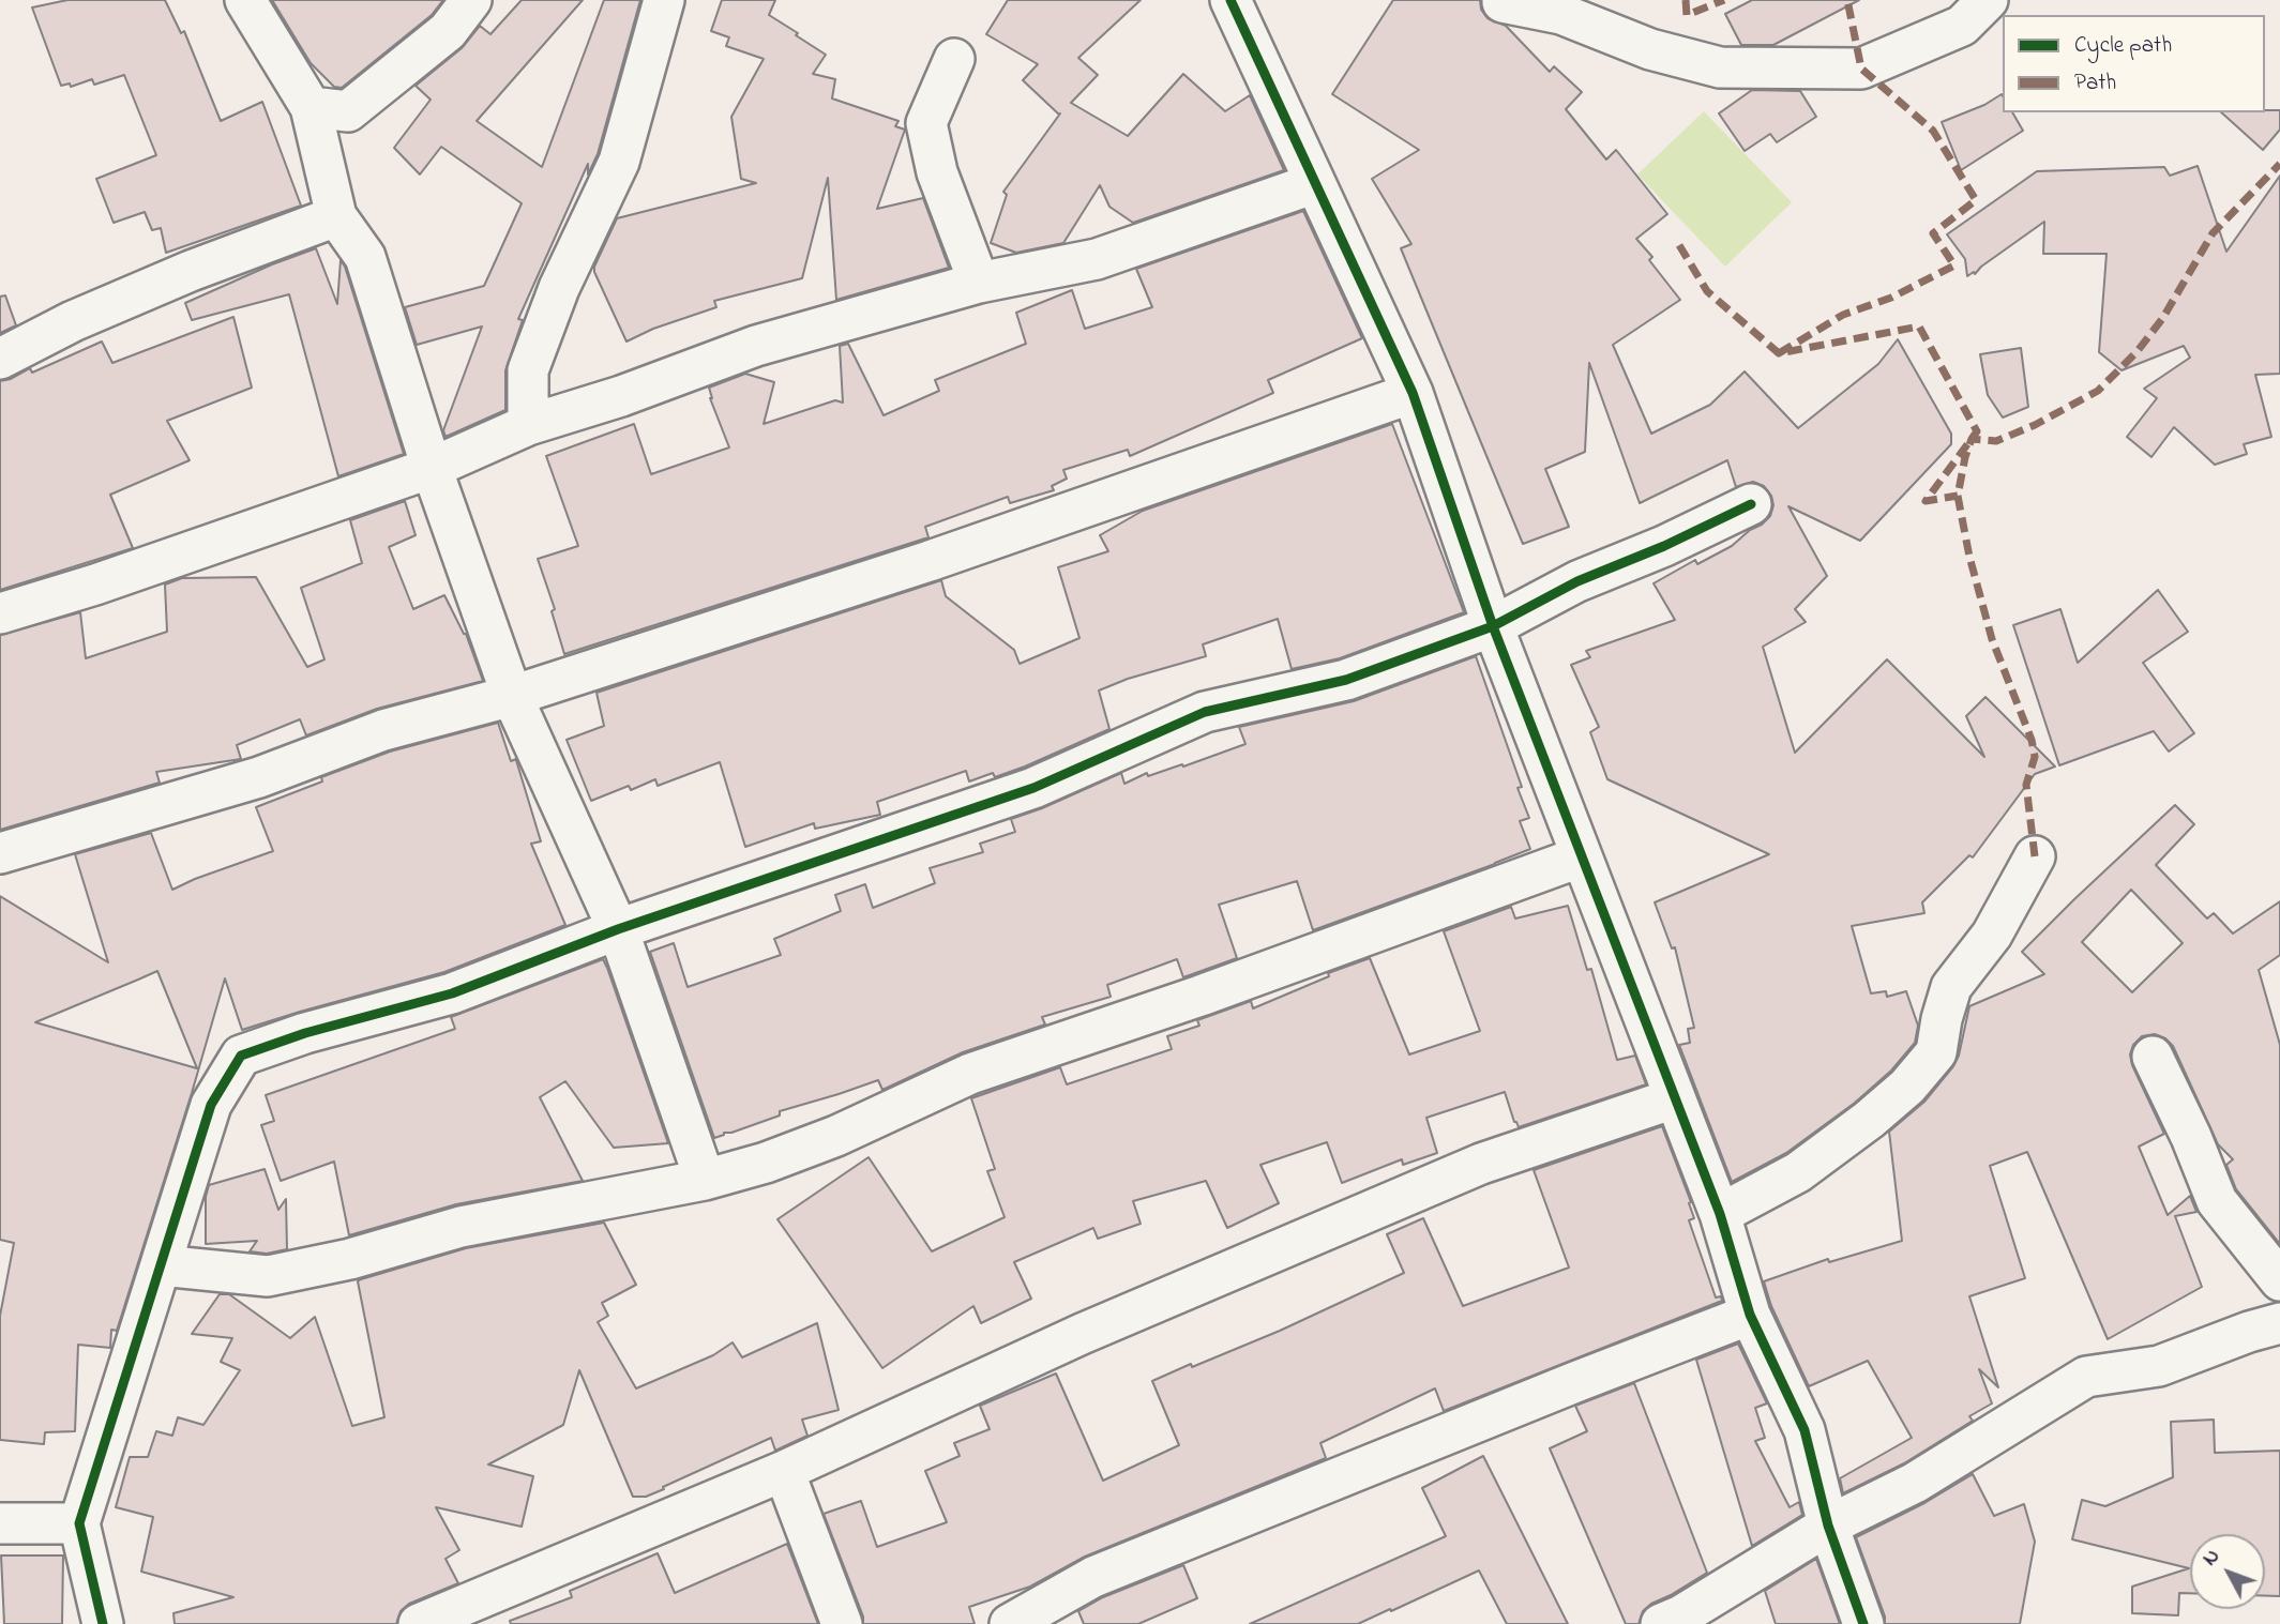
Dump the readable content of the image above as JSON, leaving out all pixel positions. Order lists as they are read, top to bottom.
{
  "legend": ["Cycle path", "Path"],
  "north": "top left"
}
